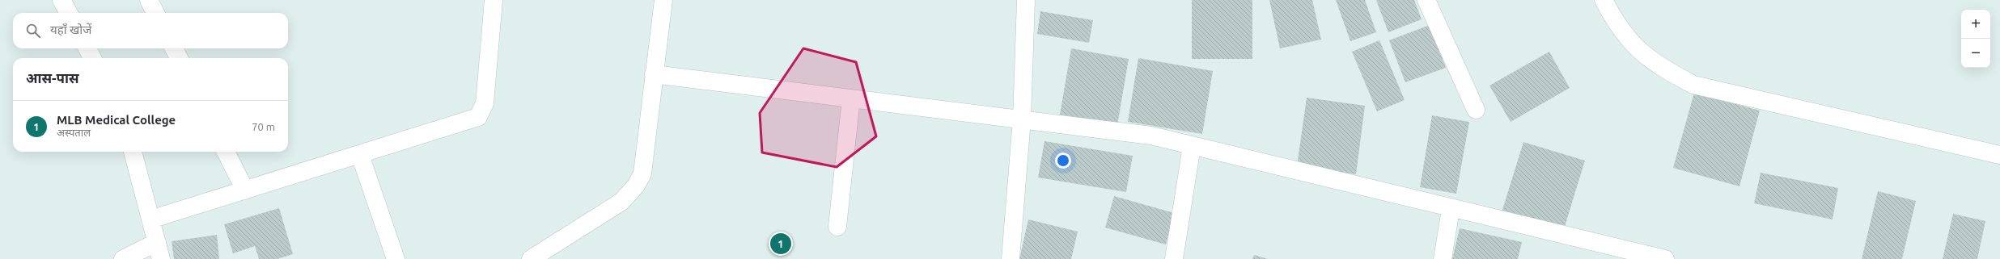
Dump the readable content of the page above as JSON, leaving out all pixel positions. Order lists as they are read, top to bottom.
{
  "page": {
    "map_buttons": ["+", "−"],
    "search": "यहाँ खोजें",
    "heading": "आस-पास",
    "list": [
      {
        "mark": "1",
        "name": "MLB Medical College",
        "note": "अस्पताल",
        "value": "70 m"
      }
    ],
    "pins": "1"
  }
}
